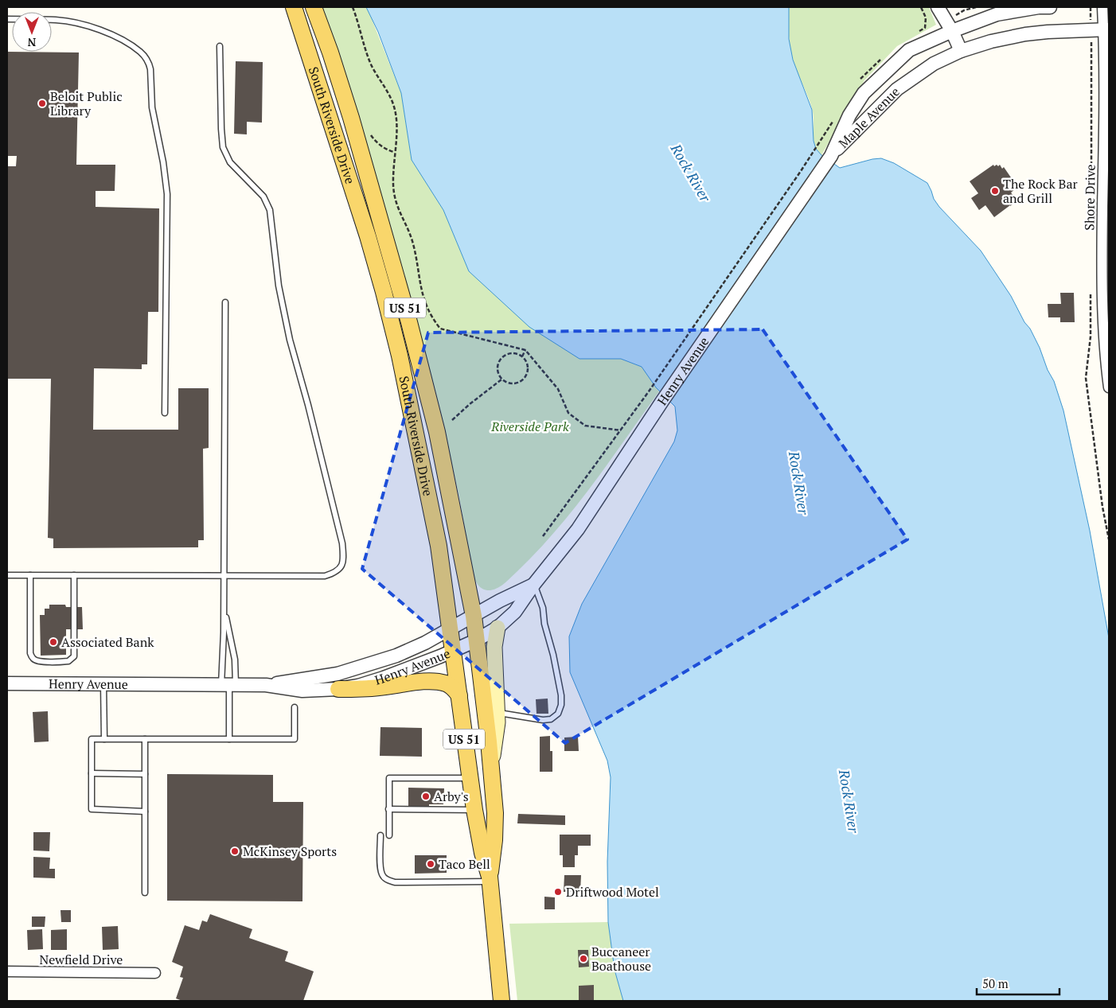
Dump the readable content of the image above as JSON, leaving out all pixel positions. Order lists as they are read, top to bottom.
{
  "streets": {
    "main road": ["South Riverside Drive", "US 51"],
    "street": [
      "Maple Avenue",
      "Shore Drive",
      "Henry Avenue",
      "Newfield Drive"
    ]
  },
  "crossings": [
    ["Maple Avenue", "Shore Drive"],
    ["Maple Avenue", "Henry Avenue"],
    ["South Riverside Drive", "Henry Avenue"]
  ],
  "water": ["Rock River"],
  "parks": ["Riverside Park"],
  "places": [
    "Beloit Public Library",
    "The Rock Bar and Grill",
    "Associated Bank",
    "Arby's",
    "McKinsey Sports",
    "Taco Bell",
    "Driftwood Motel",
    "Buccaneer Boathouse"
  ],
  "scale_bar": "50 m",
  "north": "bottom"
}
